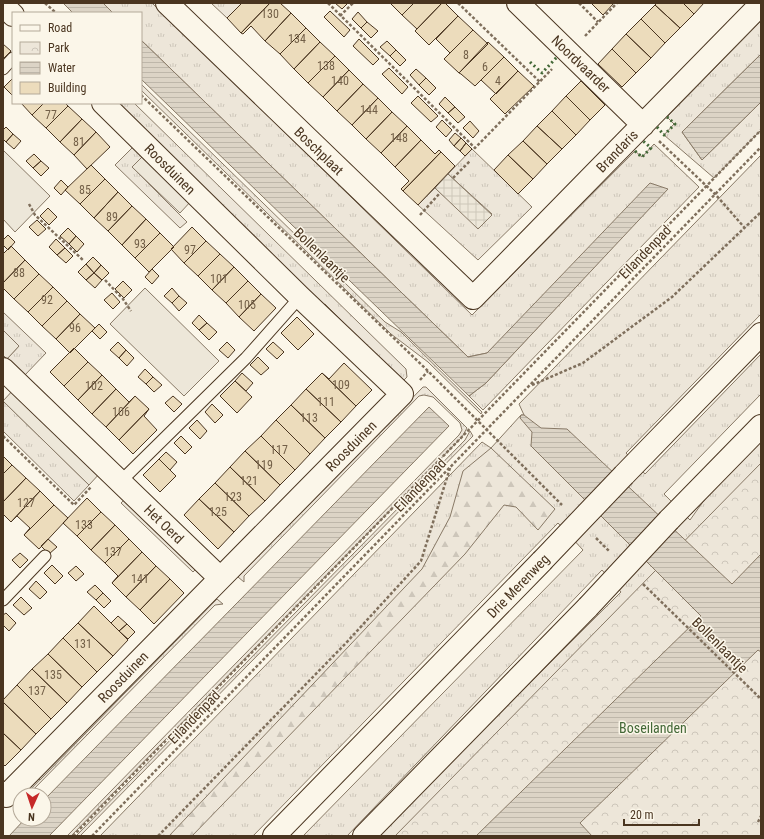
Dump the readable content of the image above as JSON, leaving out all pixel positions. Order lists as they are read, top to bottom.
{
  "streets": {
    "main road": [
      "Noordvaarder",
      "Boschplaat",
      "Brandaris",
      "Roosduinen",
      "Het Oerd",
      "Drie Merenweg"
    ],
    "path": ["Eilandenpad", "Bollenlaantje"]
  },
  "crossings": [
    ["Noordvaarder", "Brandaris"],
    ["Boschplaat", "Brandaris"],
    ["Roosduinen", "Het Oerd"],
    ["Eilandenpad", "Bollenlaantje"]
  ],
  "parks": ["Boseilanden"],
  "house_numbers": [
    "130",
    "134",
    "8",
    "138",
    "6",
    "140",
    "4",
    "144",
    "77",
    "148",
    "81",
    "85",
    "89",
    "93",
    "97",
    "88",
    "101",
    "92",
    "105",
    "96",
    "109",
    "102",
    "111",
    "106",
    "113",
    "117",
    "119",
    "121",
    "123",
    "127",
    "125",
    "133",
    "137",
    "141",
    "131",
    "135",
    "137"
  ],
  "legend": [
    "Road",
    "Park",
    "Water",
    "Building"
  ],
  "scale_bar": "20 m",
  "north": "bottom"
}
